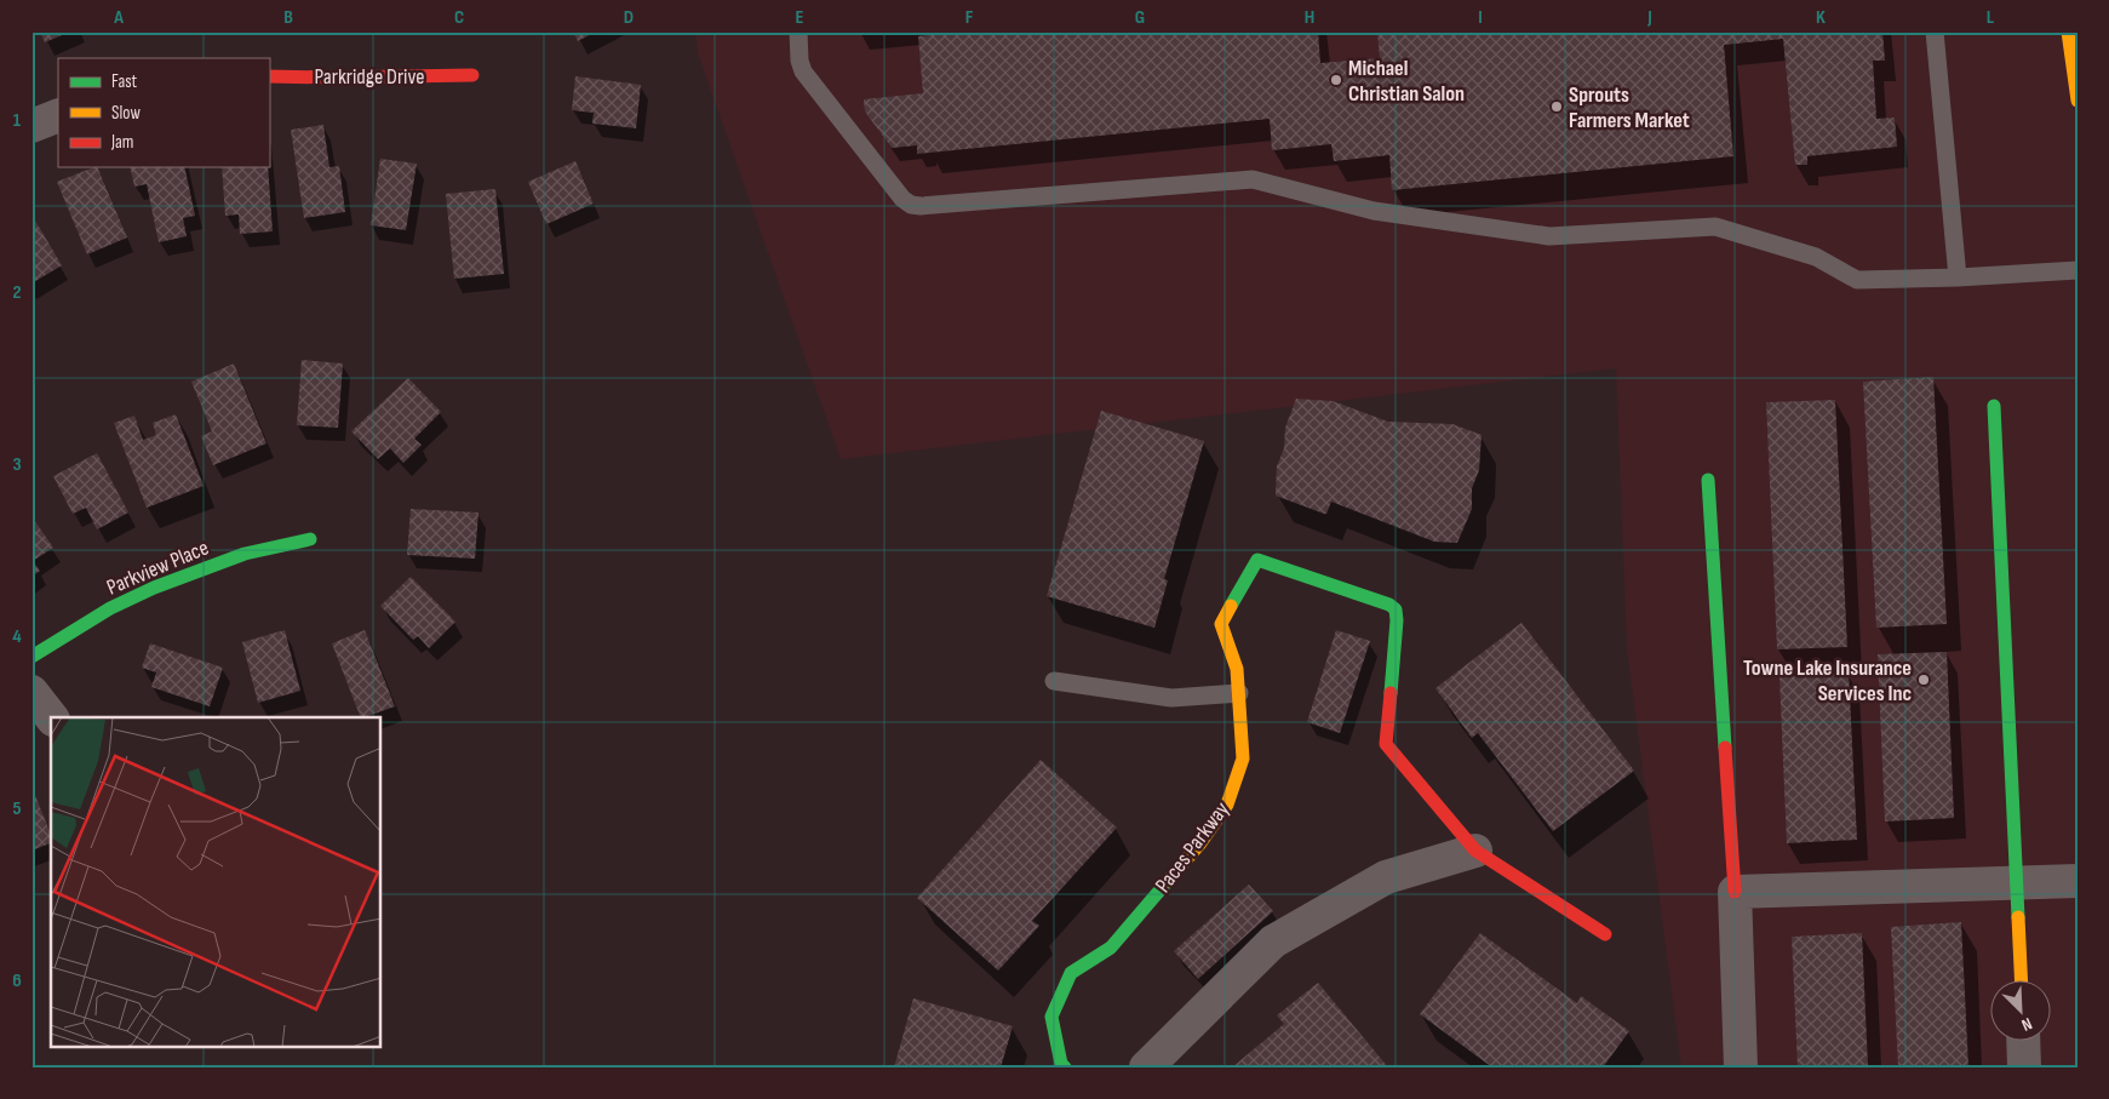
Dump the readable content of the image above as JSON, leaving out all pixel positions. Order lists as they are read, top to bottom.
{
  "streets": {
    "street": ["Parkridge Drive", "Parkview Place", "Paces Parkway"]
  },
  "places": ["Michael Christian Salon", "Sprouts Farmers Market", "Towne Lake Insurance Services Inc"],
  "legend": ["Fast", "Slow", "Jam"],
  "north": "bottom right",
  "grid": {
    "columns": [
      "A",
      "B",
      "C",
      "D",
      "E",
      "F",
      "G",
      "H",
      "I",
      "J",
      "K",
      "L"
    ],
    "rows": [
      "1",
      "2",
      "3",
      "4",
      "5",
      "6"
    ]
  }
}
